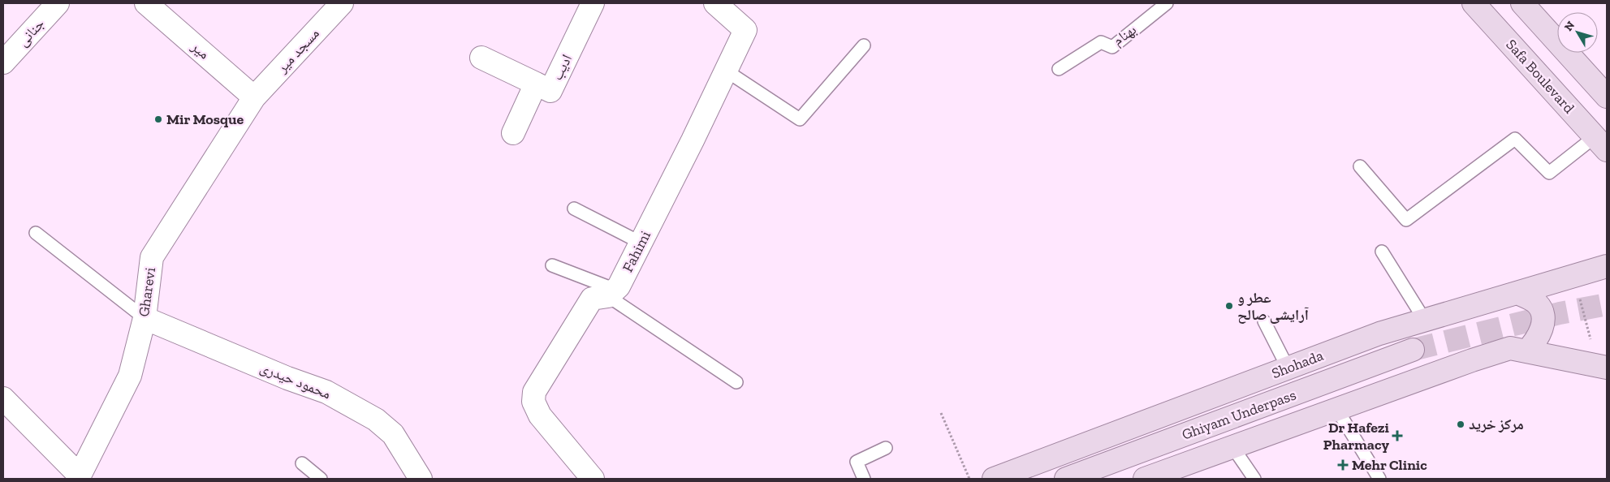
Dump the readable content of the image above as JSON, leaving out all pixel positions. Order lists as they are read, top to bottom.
{
  "streets": {
    "main road": ["Safa Boulevard", "Shohada", "Ghiyam Underpass"],
    "street": [
      "جنانی",
      "میر",
      "مسجد میر",
      "ادیب",
      "Fahimi",
      "Gharevi",
      "محمود حیدری"
    ],
    "lane": ["بهنام"]
  },
  "crossings": [
    ["میر", "مسجد میر"],
    ["میر", "Gharevi"],
    ["مسجد میر", "Gharevi"],
    ["Gharevi", "محمود حیدری"]
  ],
  "places": {
    "other": ["Mir Mosque", "عطر و آرایشی صالح", "مرکز خرید"],
    "health": ["Dr Hafezi Pharmacy", "Mehr Clinic"]
  },
  "north": "top left"
}
